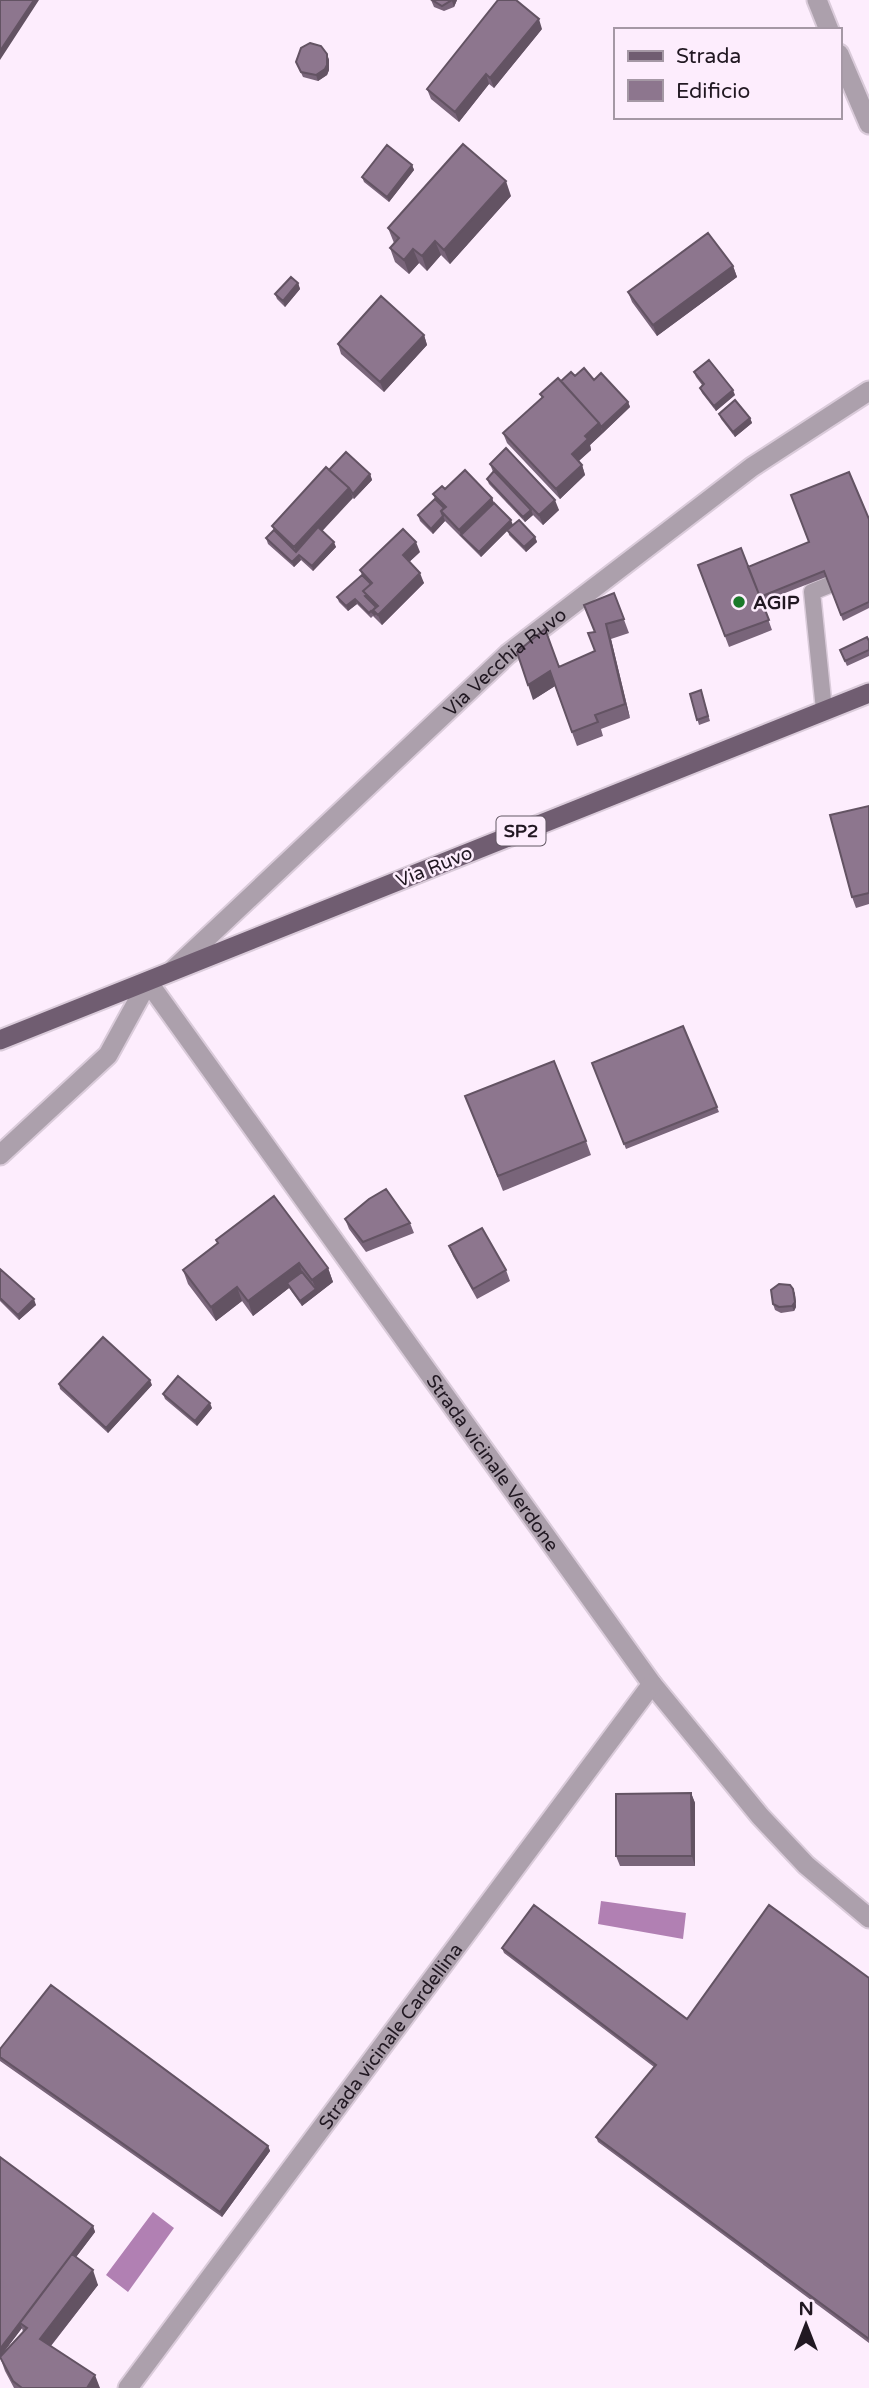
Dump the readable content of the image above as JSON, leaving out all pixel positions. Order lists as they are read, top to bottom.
{
  "streets": {
    "main road": ["SP2", "Via Ruvo"],
    "street": ["Via Vecchia Ruvo", "Strada vicinale Verdone", "Strada vicinale Cardellina"]
  },
  "crossings": [
    ["Via Vecchia Ruvo", "Via Ruvo"],
    ["Via Ruvo", "Strada vicinale Verdone"],
    ["Strada vicinale Verdone", "Strada vicinale Cardellina"]
  ],
  "places": ["AGIP"],
  "legend": ["Strada", "Edificio"],
  "north": "top"
}
